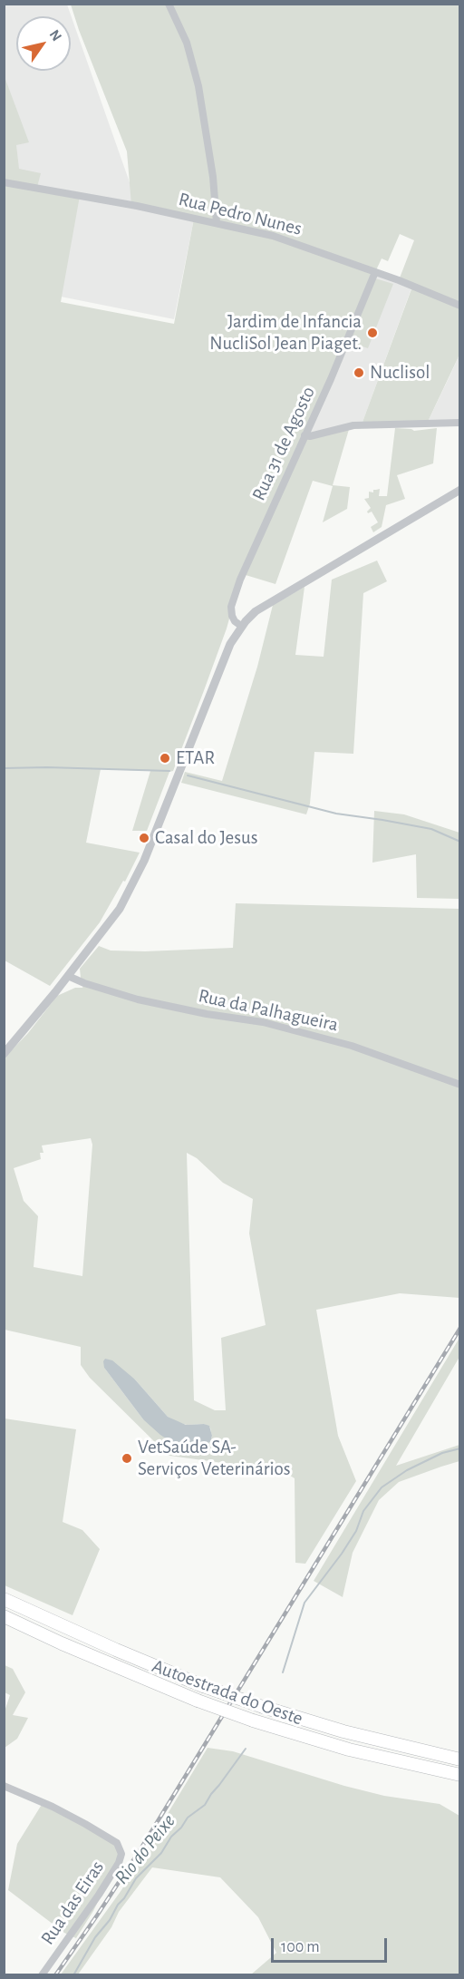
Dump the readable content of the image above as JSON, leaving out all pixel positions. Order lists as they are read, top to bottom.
{
  "streets": {
    "highway": ["Autoestrada do Oeste"],
    "street": [
      "Rua Pedro Nunes",
      "Rua 31 de Agosto",
      "Rua da Palhagueira",
      "Rua das Eiras"
    ]
  },
  "crossings": [
    ["Rua Pedro Nunes", "Rua 31 de Agosto"]
  ],
  "water": ["Rio do Peixe"],
  "places": [
    "Jardim de Infancia NucliSol Jean Piaget.",
    "Nuclisol",
    "ETAR",
    "Casal do Jesus",
    "VetSaúde SA- Serviços Veterinários"
  ],
  "scale_bar": "100 m",
  "north": "top right"
}
